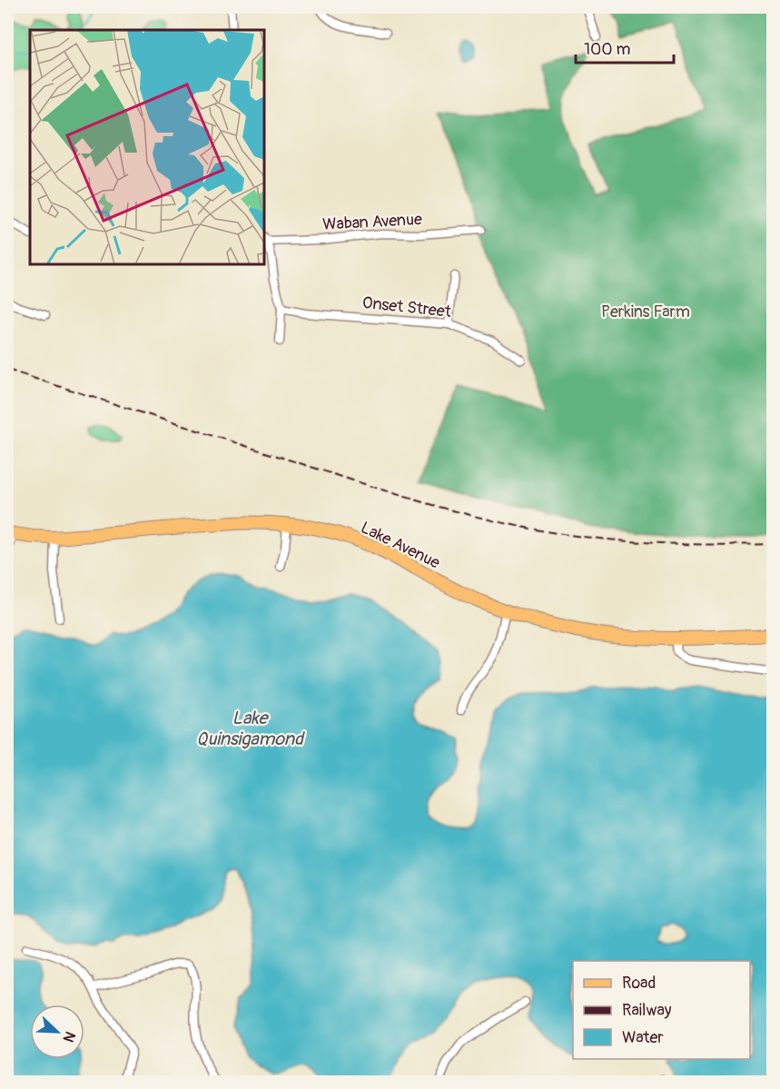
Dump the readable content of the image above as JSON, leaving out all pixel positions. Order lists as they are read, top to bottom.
{
  "streets": {
    "main road": ["Lake Avenue"],
    "street": ["Waban Avenue", "Onset Street"]
  },
  "water": ["Lake Quinsigamond"],
  "parks": ["Perkins Farm"],
  "legend": ["Road", "Railway", "Water"],
  "scale_bar": "100 m",
  "north": "bottom right"
}
